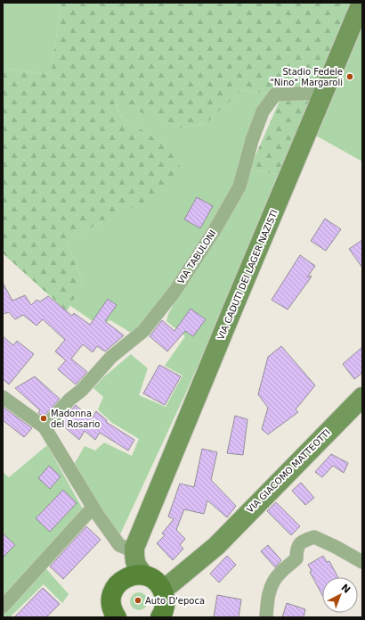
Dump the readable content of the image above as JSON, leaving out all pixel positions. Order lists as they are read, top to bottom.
{
  "streets": {
    "main road": ["VIA CADUTI DEI LAGER NAZISTI", "VIA GIACOMO MATTEOTTI"],
    "street": ["VIA TABULONI"]
  },
  "crossings": [
    ["VIA TABULONI", "VIA CADUTI DEI LAGER NAZISTI"]
  ],
  "places": ["Stadio Fedele \"Nino\" Margaroli", "Madonna del Rosario", "Auto D'epoca"],
  "north": "top right"
}
